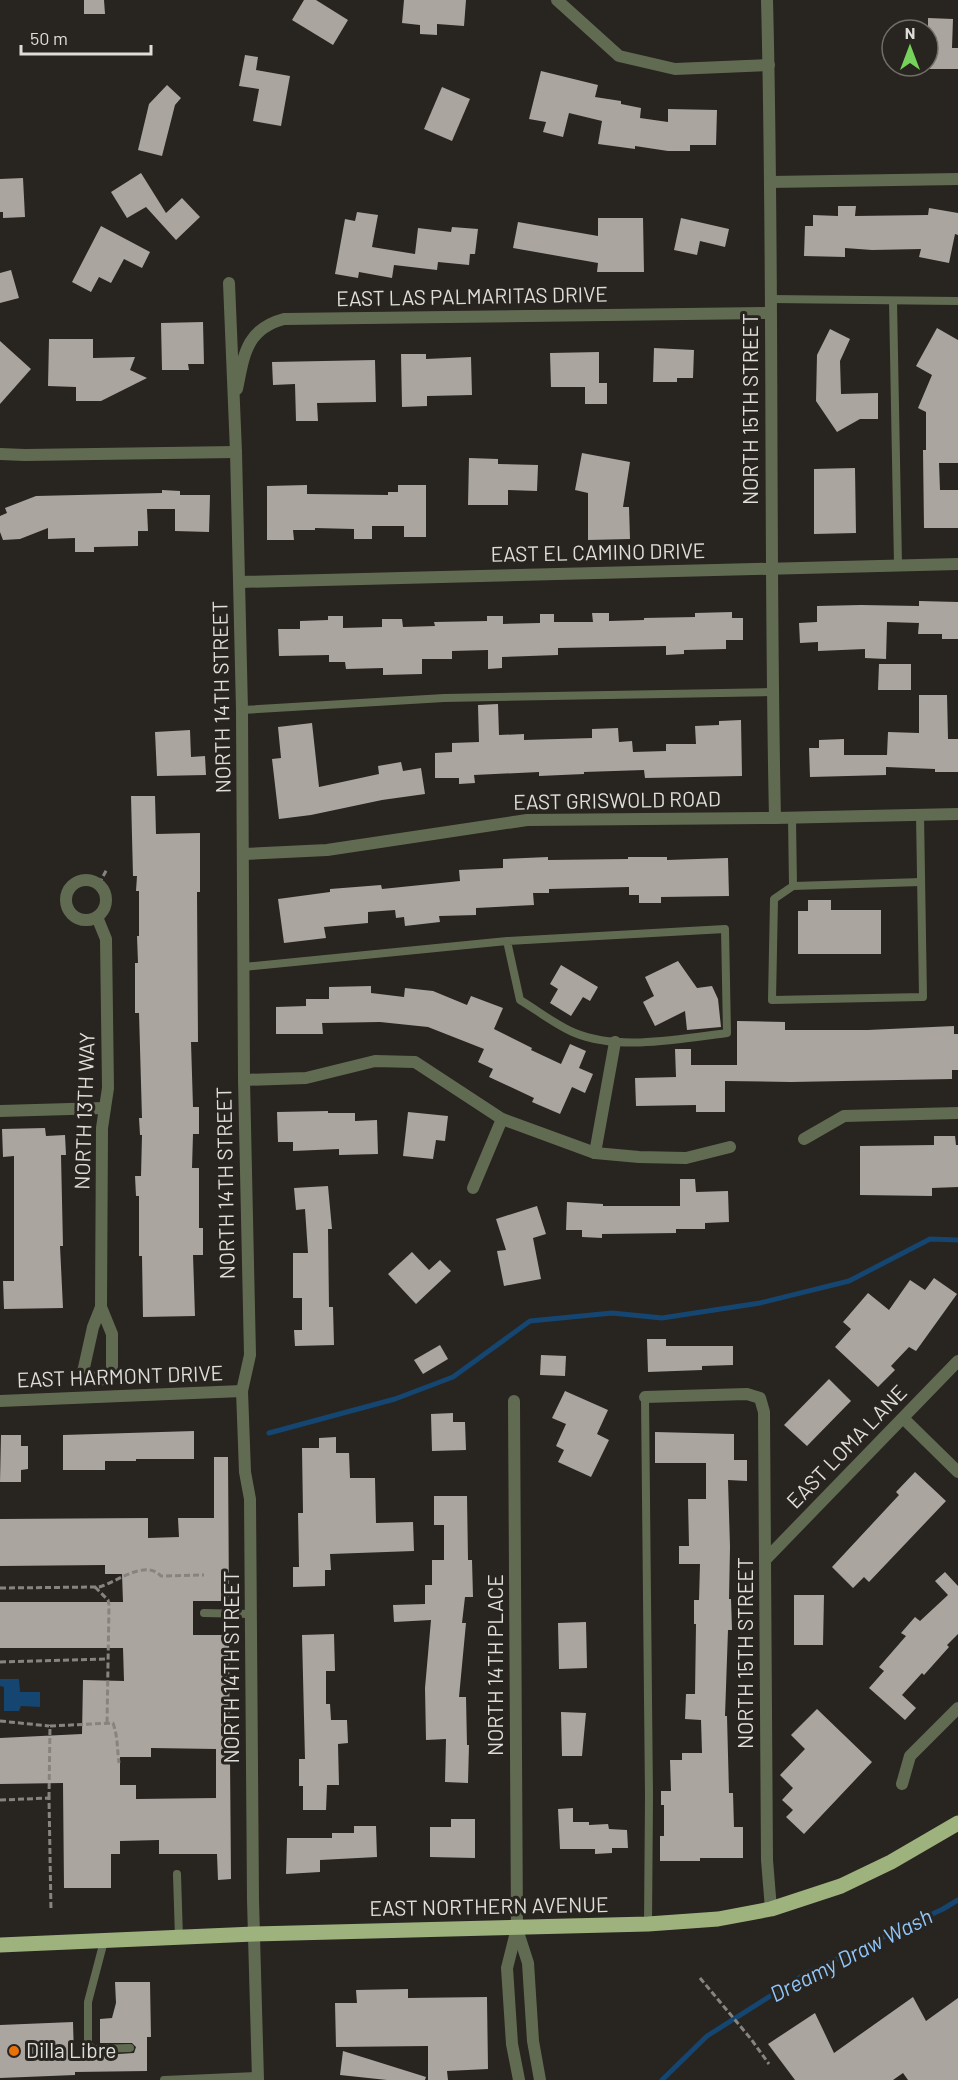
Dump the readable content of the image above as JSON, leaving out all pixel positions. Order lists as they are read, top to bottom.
{
  "streets": {
    "main road": ["EAST NORTHERN AVENUE"],
    "street": [
      "EAST LAS PALMARITAS DRIVE",
      "NORTH 15TH STREET",
      "EAST EL CAMINO DRIVE",
      "NORTH 14TH STREET",
      "EAST GRISWOLD ROAD",
      "NORTH 13TH WAY",
      "EAST HARMONT DRIVE",
      "EAST LOMA LANE",
      "NORTH 14TH PLACE"
    ]
  },
  "crossings": [
    ["EAST LAS PALMARITAS DRIVE", "NORTH 15TH STREET"],
    ["EAST LAS PALMARITAS DRIVE", "NORTH 14TH STREET"],
    ["NORTH 15TH STREET", "EAST EL CAMINO DRIVE"],
    ["NORTH 15TH STREET", "EAST GRISWOLD ROAD"],
    ["NORTH 15TH STREET", "EAST LOMA LANE"],
    ["NORTH 15TH STREET", "EAST NORTHERN AVENUE"],
    ["EAST EL CAMINO DRIVE", "NORTH 14TH STREET"],
    ["NORTH 14TH STREET", "EAST GRISWOLD ROAD"],
    ["NORTH 14TH STREET", "EAST HARMONT DRIVE"],
    ["NORTH 14TH STREET", "EAST NORTHERN AVENUE"],
    ["NORTH 14TH PLACE", "EAST NORTHERN AVENUE"]
  ],
  "water": ["Dreamy Draw Wash"],
  "places": ["Dilla Libre"],
  "scale_bar": "50 m",
  "north": "top"
}
